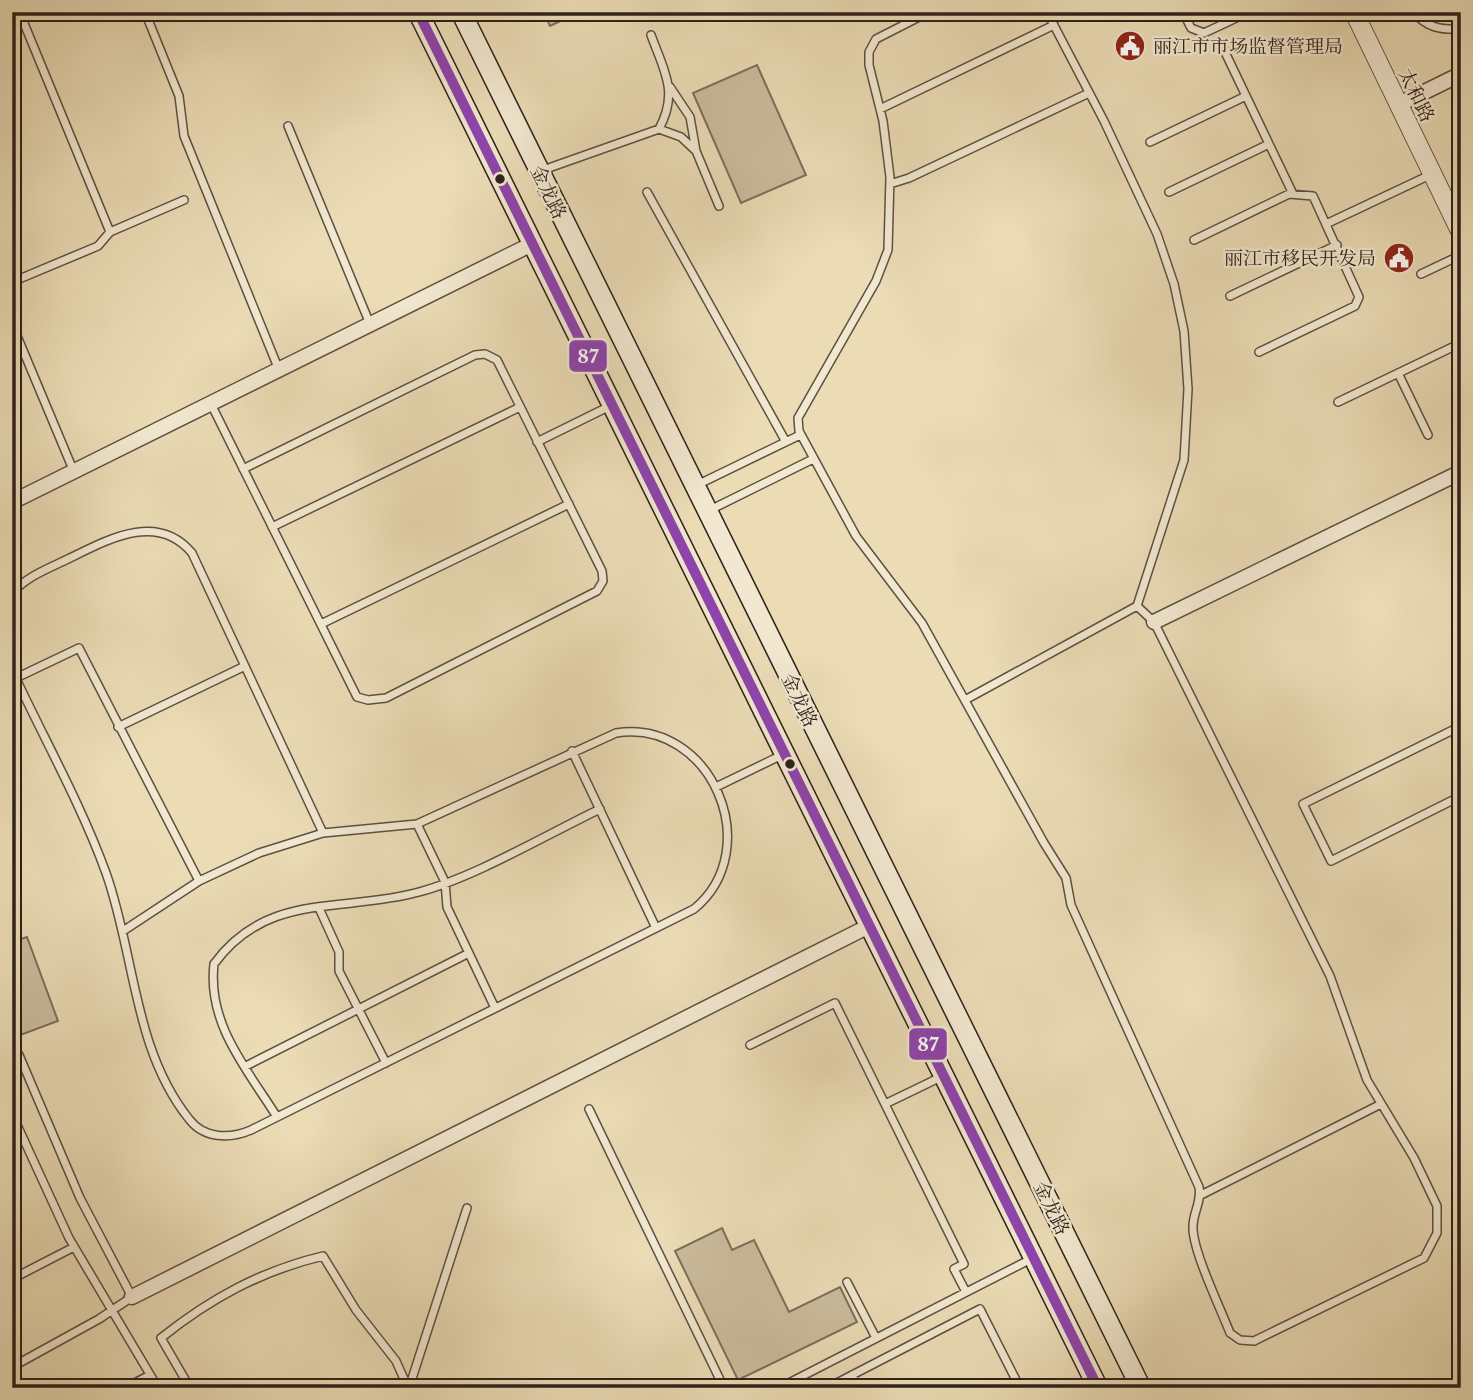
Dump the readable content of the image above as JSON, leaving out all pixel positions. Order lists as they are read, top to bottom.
{
  "streets": {
    "main road": ["金龙路"],
    "street": ["太和路"]
  },
  "places": {
    "public building": ["丽江市市场监督管理局", "丽江市移民开发局"]
  },
  "lines": ["transit line 87"]
}
